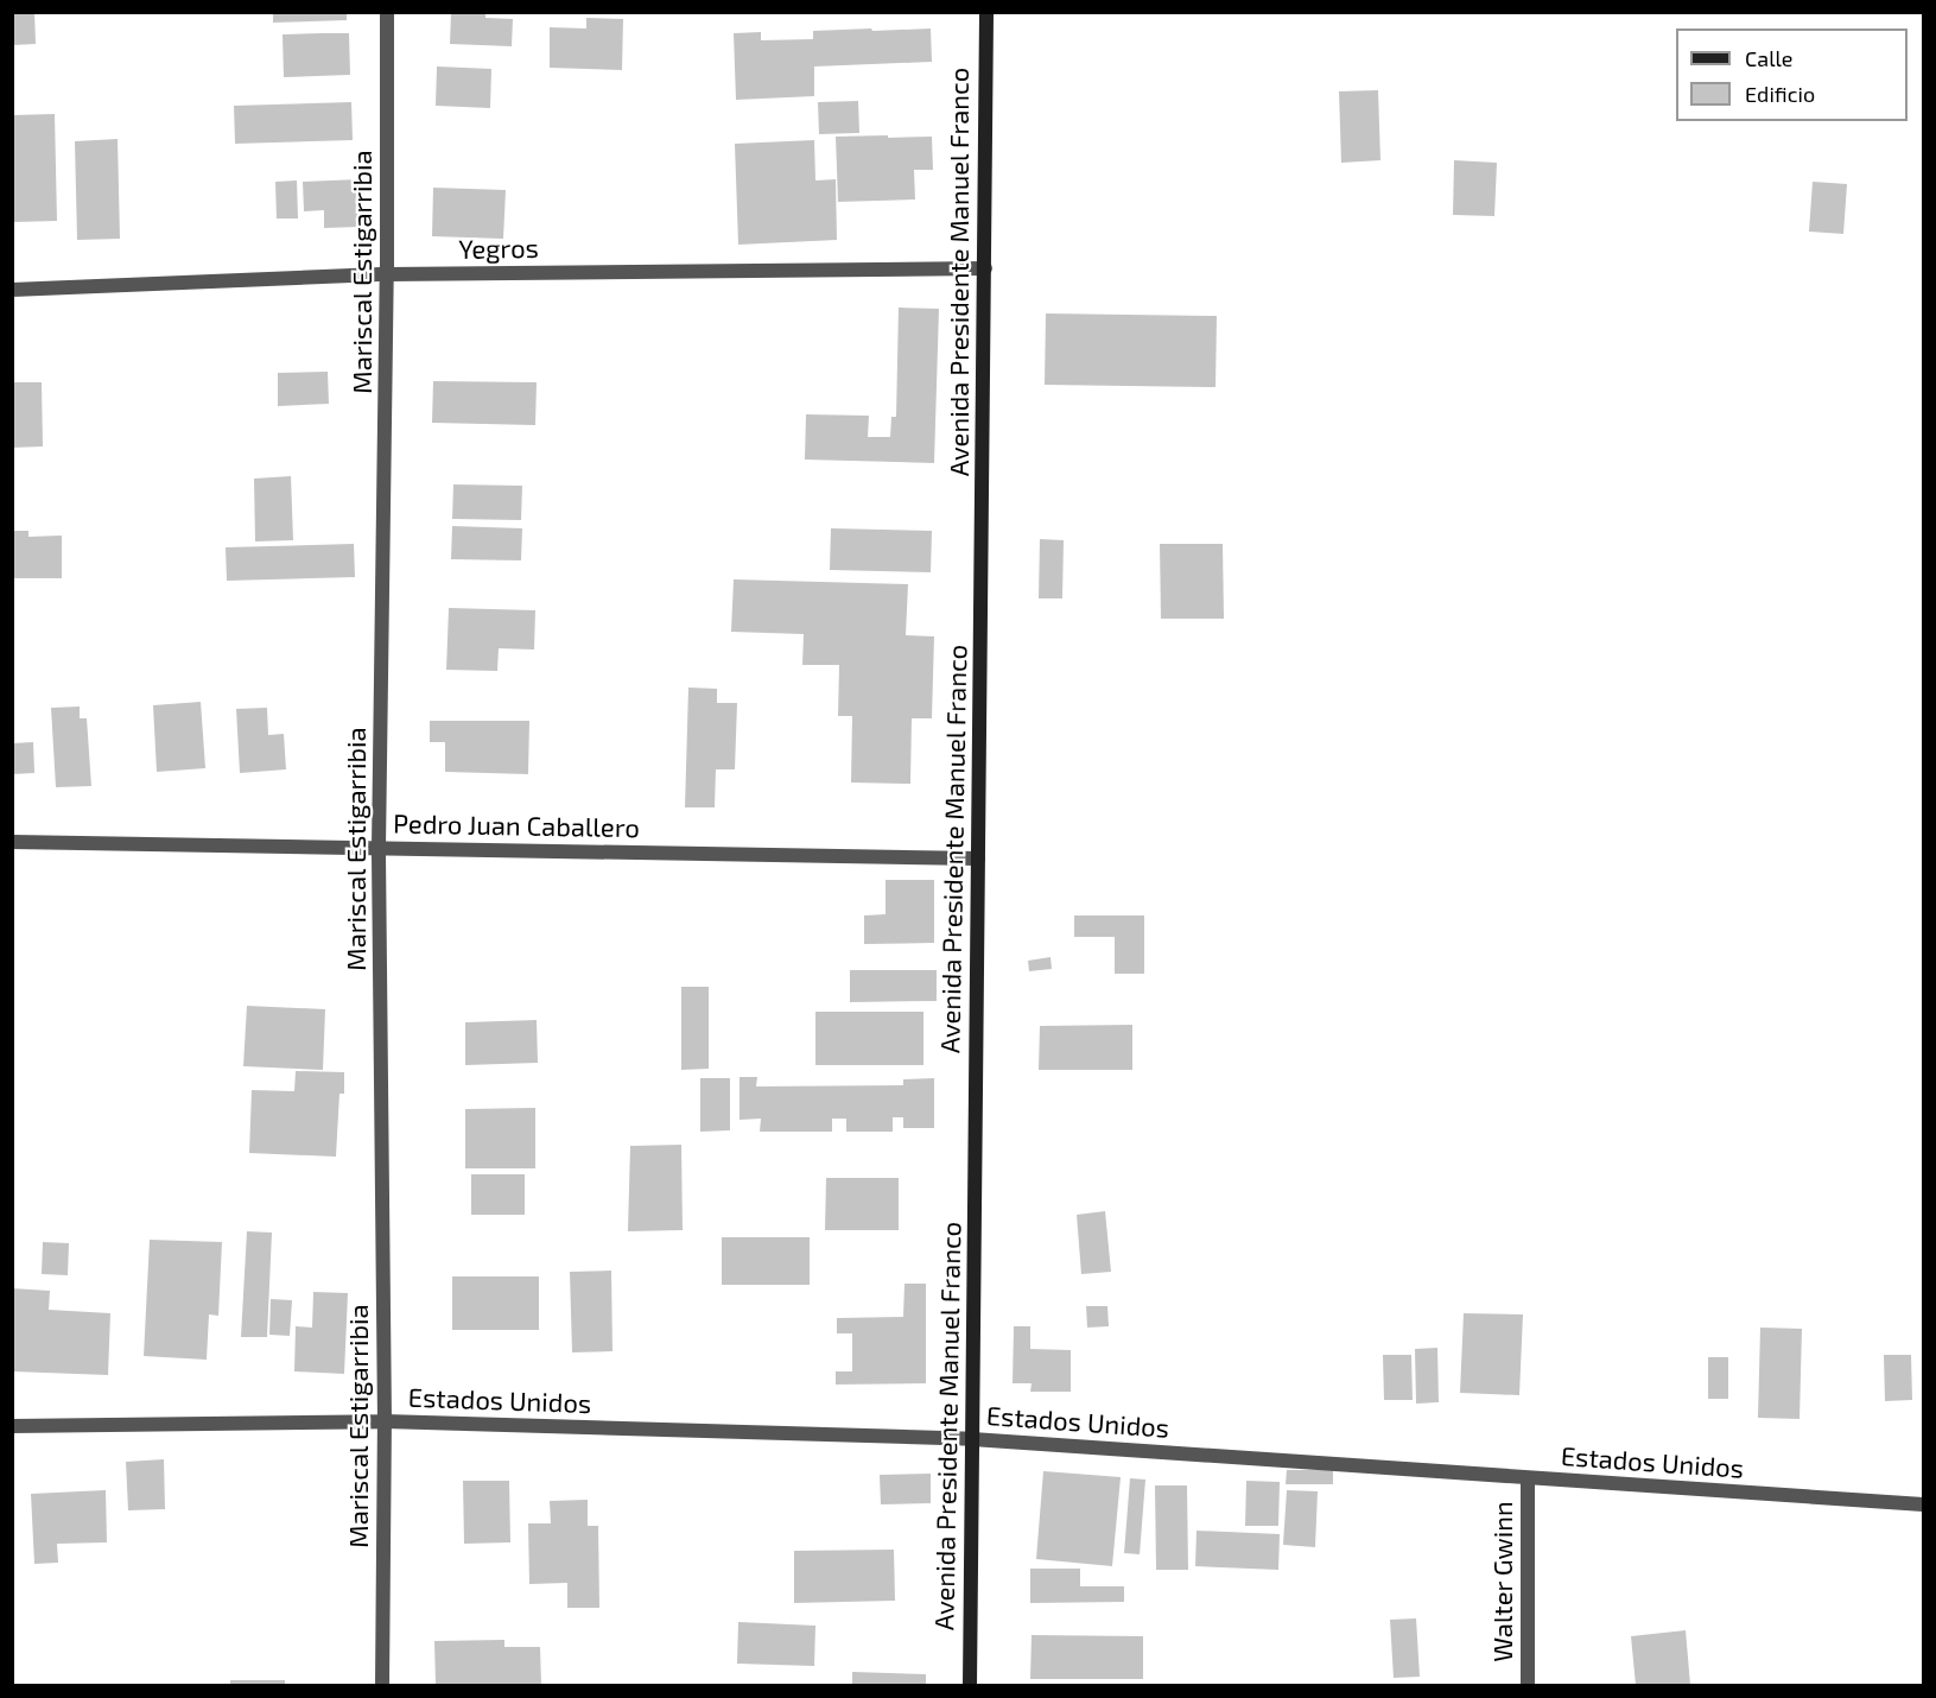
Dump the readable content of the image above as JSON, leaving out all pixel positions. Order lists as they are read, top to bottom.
{
  "streets": {
    "main road": ["Avenida Presidente Manuel Franco"],
    "street": [
      "Yegros",
      "Mariscal Estigarribia",
      "Pedro Juan Caballero",
      "Estados Unidos",
      "Walter Gwinn"
    ]
  },
  "crossings": [
    ["Yegros", "Mariscal Estigarribia"],
    ["Yegros", "Avenida Presidente Manuel Franco"],
    ["Mariscal Estigarribia", "Pedro Juan Caballero"],
    ["Mariscal Estigarribia", "Estados Unidos"],
    ["Avenida Presidente Manuel Franco", "Pedro Juan Caballero"],
    ["Avenida Presidente Manuel Franco", "Estados Unidos"],
    ["Estados Unidos", "Walter Gwinn"]
  ],
  "legend": ["Calle", "Edificio"]
}
